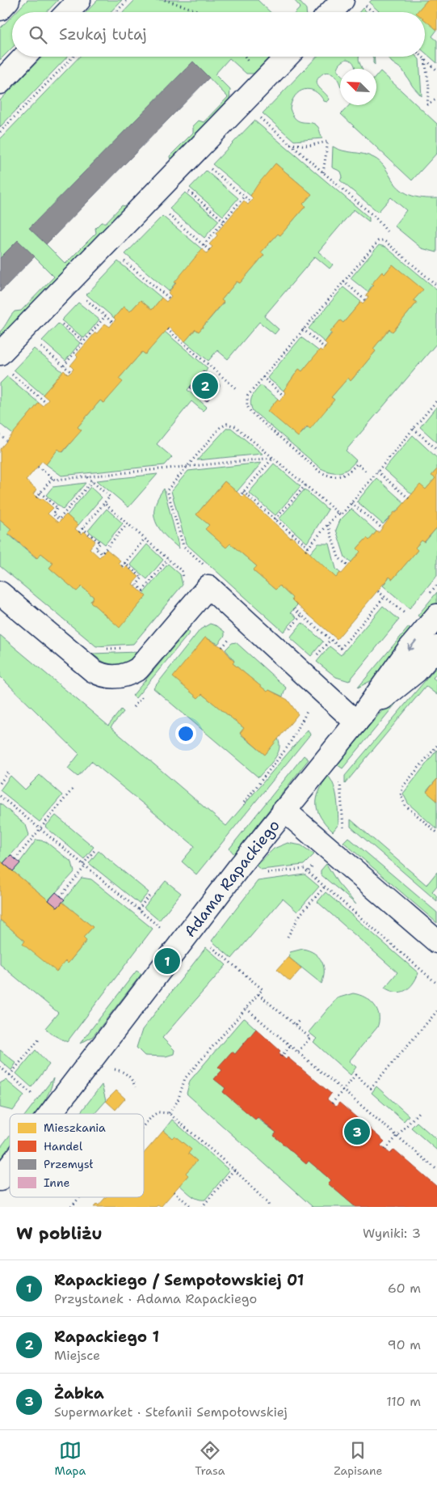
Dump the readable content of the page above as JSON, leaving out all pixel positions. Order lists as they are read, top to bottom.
{
  "streets": {
    "street": ["Adama Rapackiego"]
  },
  "legend": [
    "Mieszkania",
    "Handel",
    "Przemysł",
    "Inne"
  ],
  "north": "top left",
  "page": {
    "search": "Szukaj tutaj",
    "pins": ["2", "1", "3"],
    "heading": ["W pobliżu", "Wyniki: 3"],
    "list": [
      {
        "mark": "1",
        "name": "Rapackiego / Sempołowskiej 01",
        "note": "Przystanek · Adama Rapackiego",
        "value": "60 m"
      },
      {
        "mark": "2",
        "name": "Rapackiego 1",
        "note": "Miejsce",
        "value": "90 m"
      },
      {
        "mark": "3",
        "name": "Żabka",
        "note": "Supermarket · Stefanii Sempołowskiej",
        "value": "110 m"
      }
    ],
    "nav": ["Mapa", "Trasa", "Zapisane"]
  }
}
